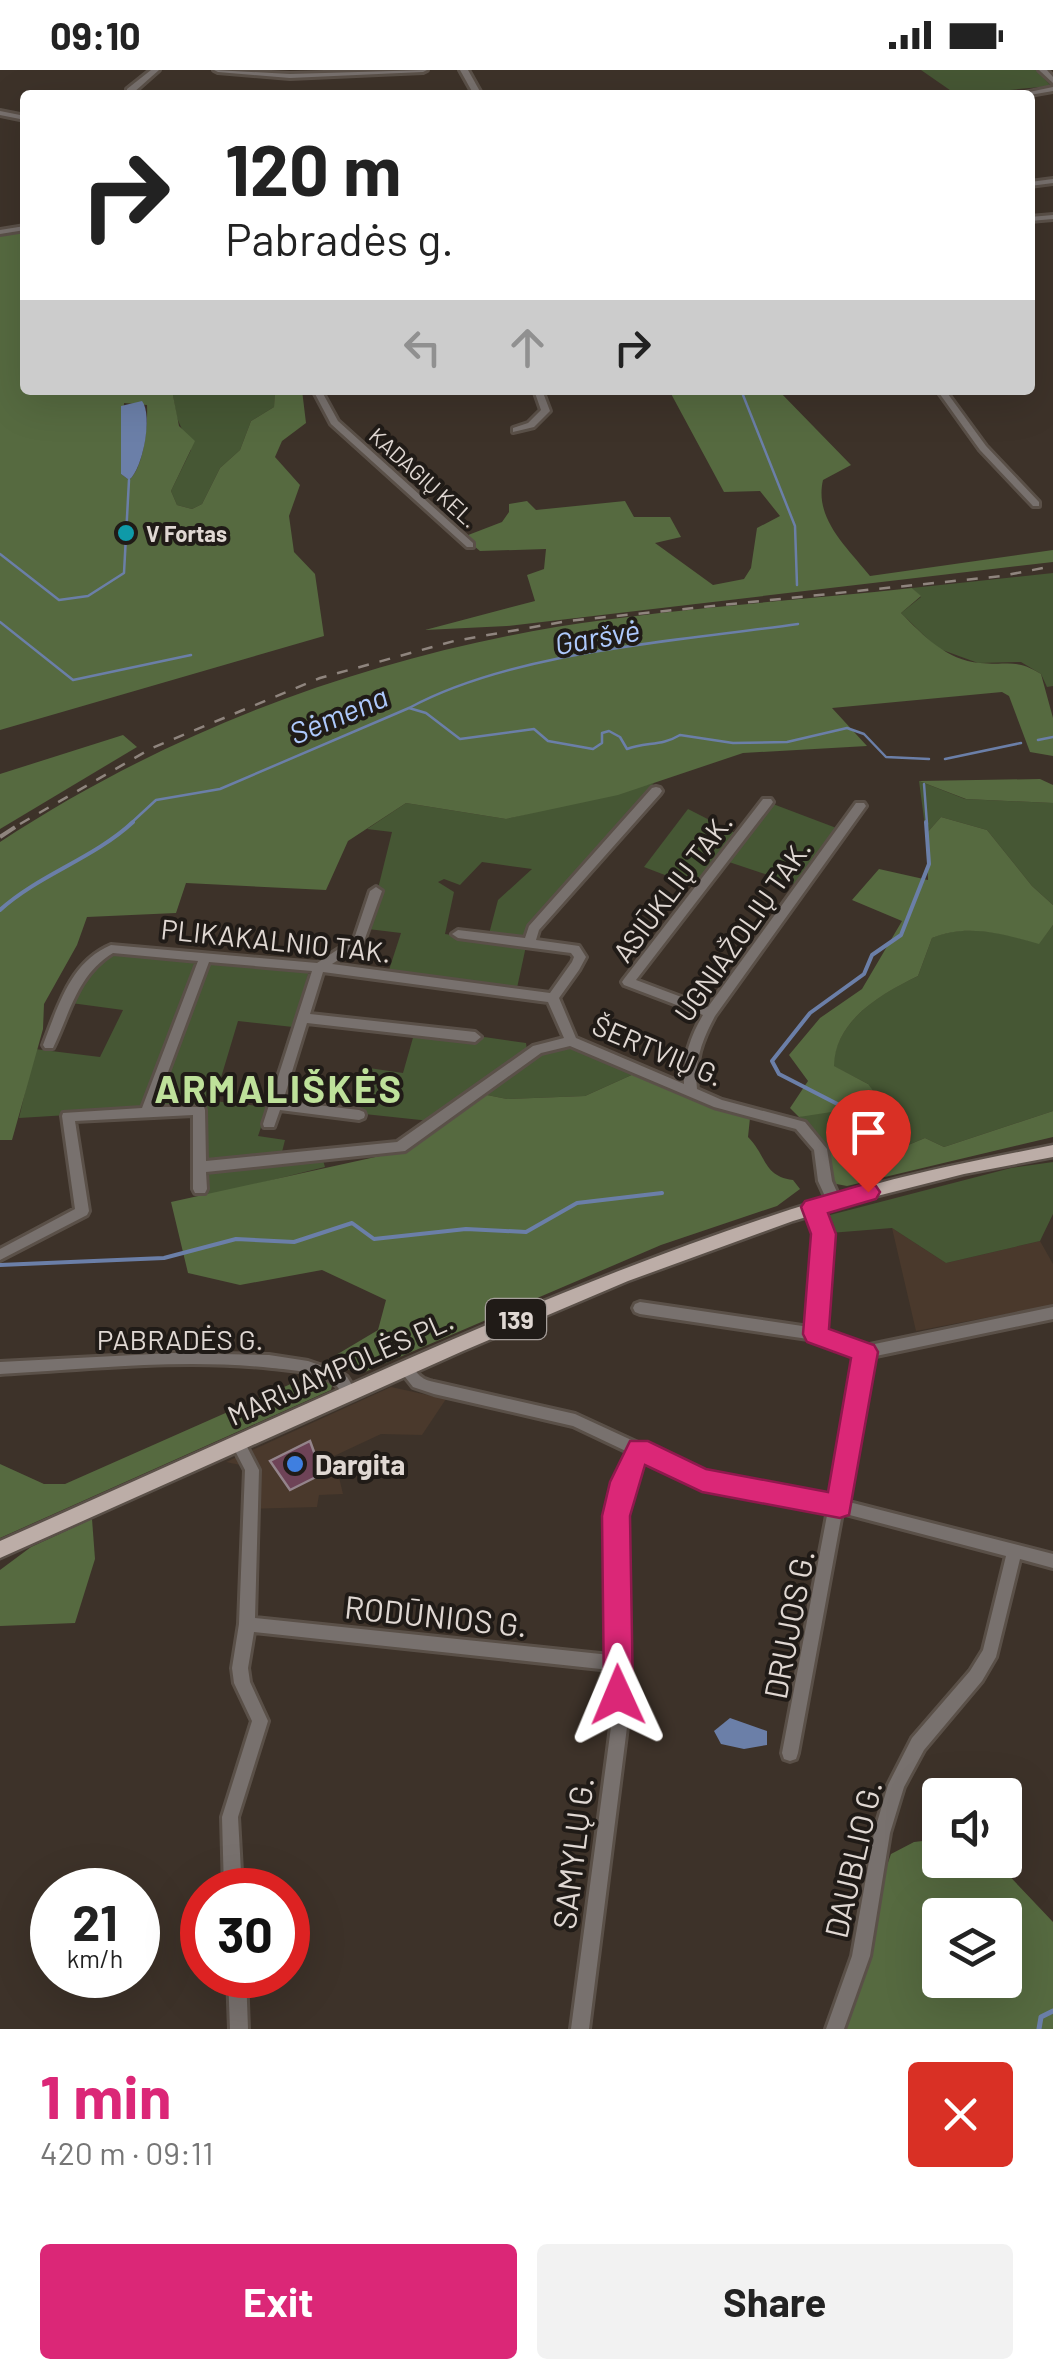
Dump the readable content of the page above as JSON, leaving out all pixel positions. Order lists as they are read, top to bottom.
{
  "streets": {
    "main road": ["139", "MARIJAMPOLĖS PL."],
    "street": [
      "KADAGIŲ KEL.",
      "ASIŪKLIŲ TAK.",
      "UGNIAŽOLIŲ TAK.",
      "PLIKAKALNIO TAK.",
      "ŠERTVIŲ G.",
      "PABRADĖS G.",
      "RODŪNIOS G.",
      "DRUJOS G.",
      "SAMYLŲ G.",
      "DAUBLIO G."
    ]
  },
  "crossings": [
    ["ASIŪKLIŲ TAK.", "UGNIAŽOLIŲ TAK."],
    ["UGNIAŽOLIŲ TAK.", "ŠERTVIŲ G."],
    ["ŠERTVIŲ G.", "MARIJAMPOLĖS PL."],
    ["PABRADĖS G.", "MARIJAMPOLĖS PL."],
    ["RODŪNIOS G.", "SAMYLŲ G."]
  ],
  "districts": ["ARMALIŠKĖS"],
  "water": ["Garšvė", "Sėmena"],
  "places": ["V Fortas", "Dargita"],
  "page": {
    "status": "09:10",
    "turn": ["120 m", "Pabradės g."],
    "speed": "21 km/h",
    "limit": "30",
    "heading": ["1 min", "420 m · 09:11"],
    "buttons": ["Exit", "Share"]
  }
}
